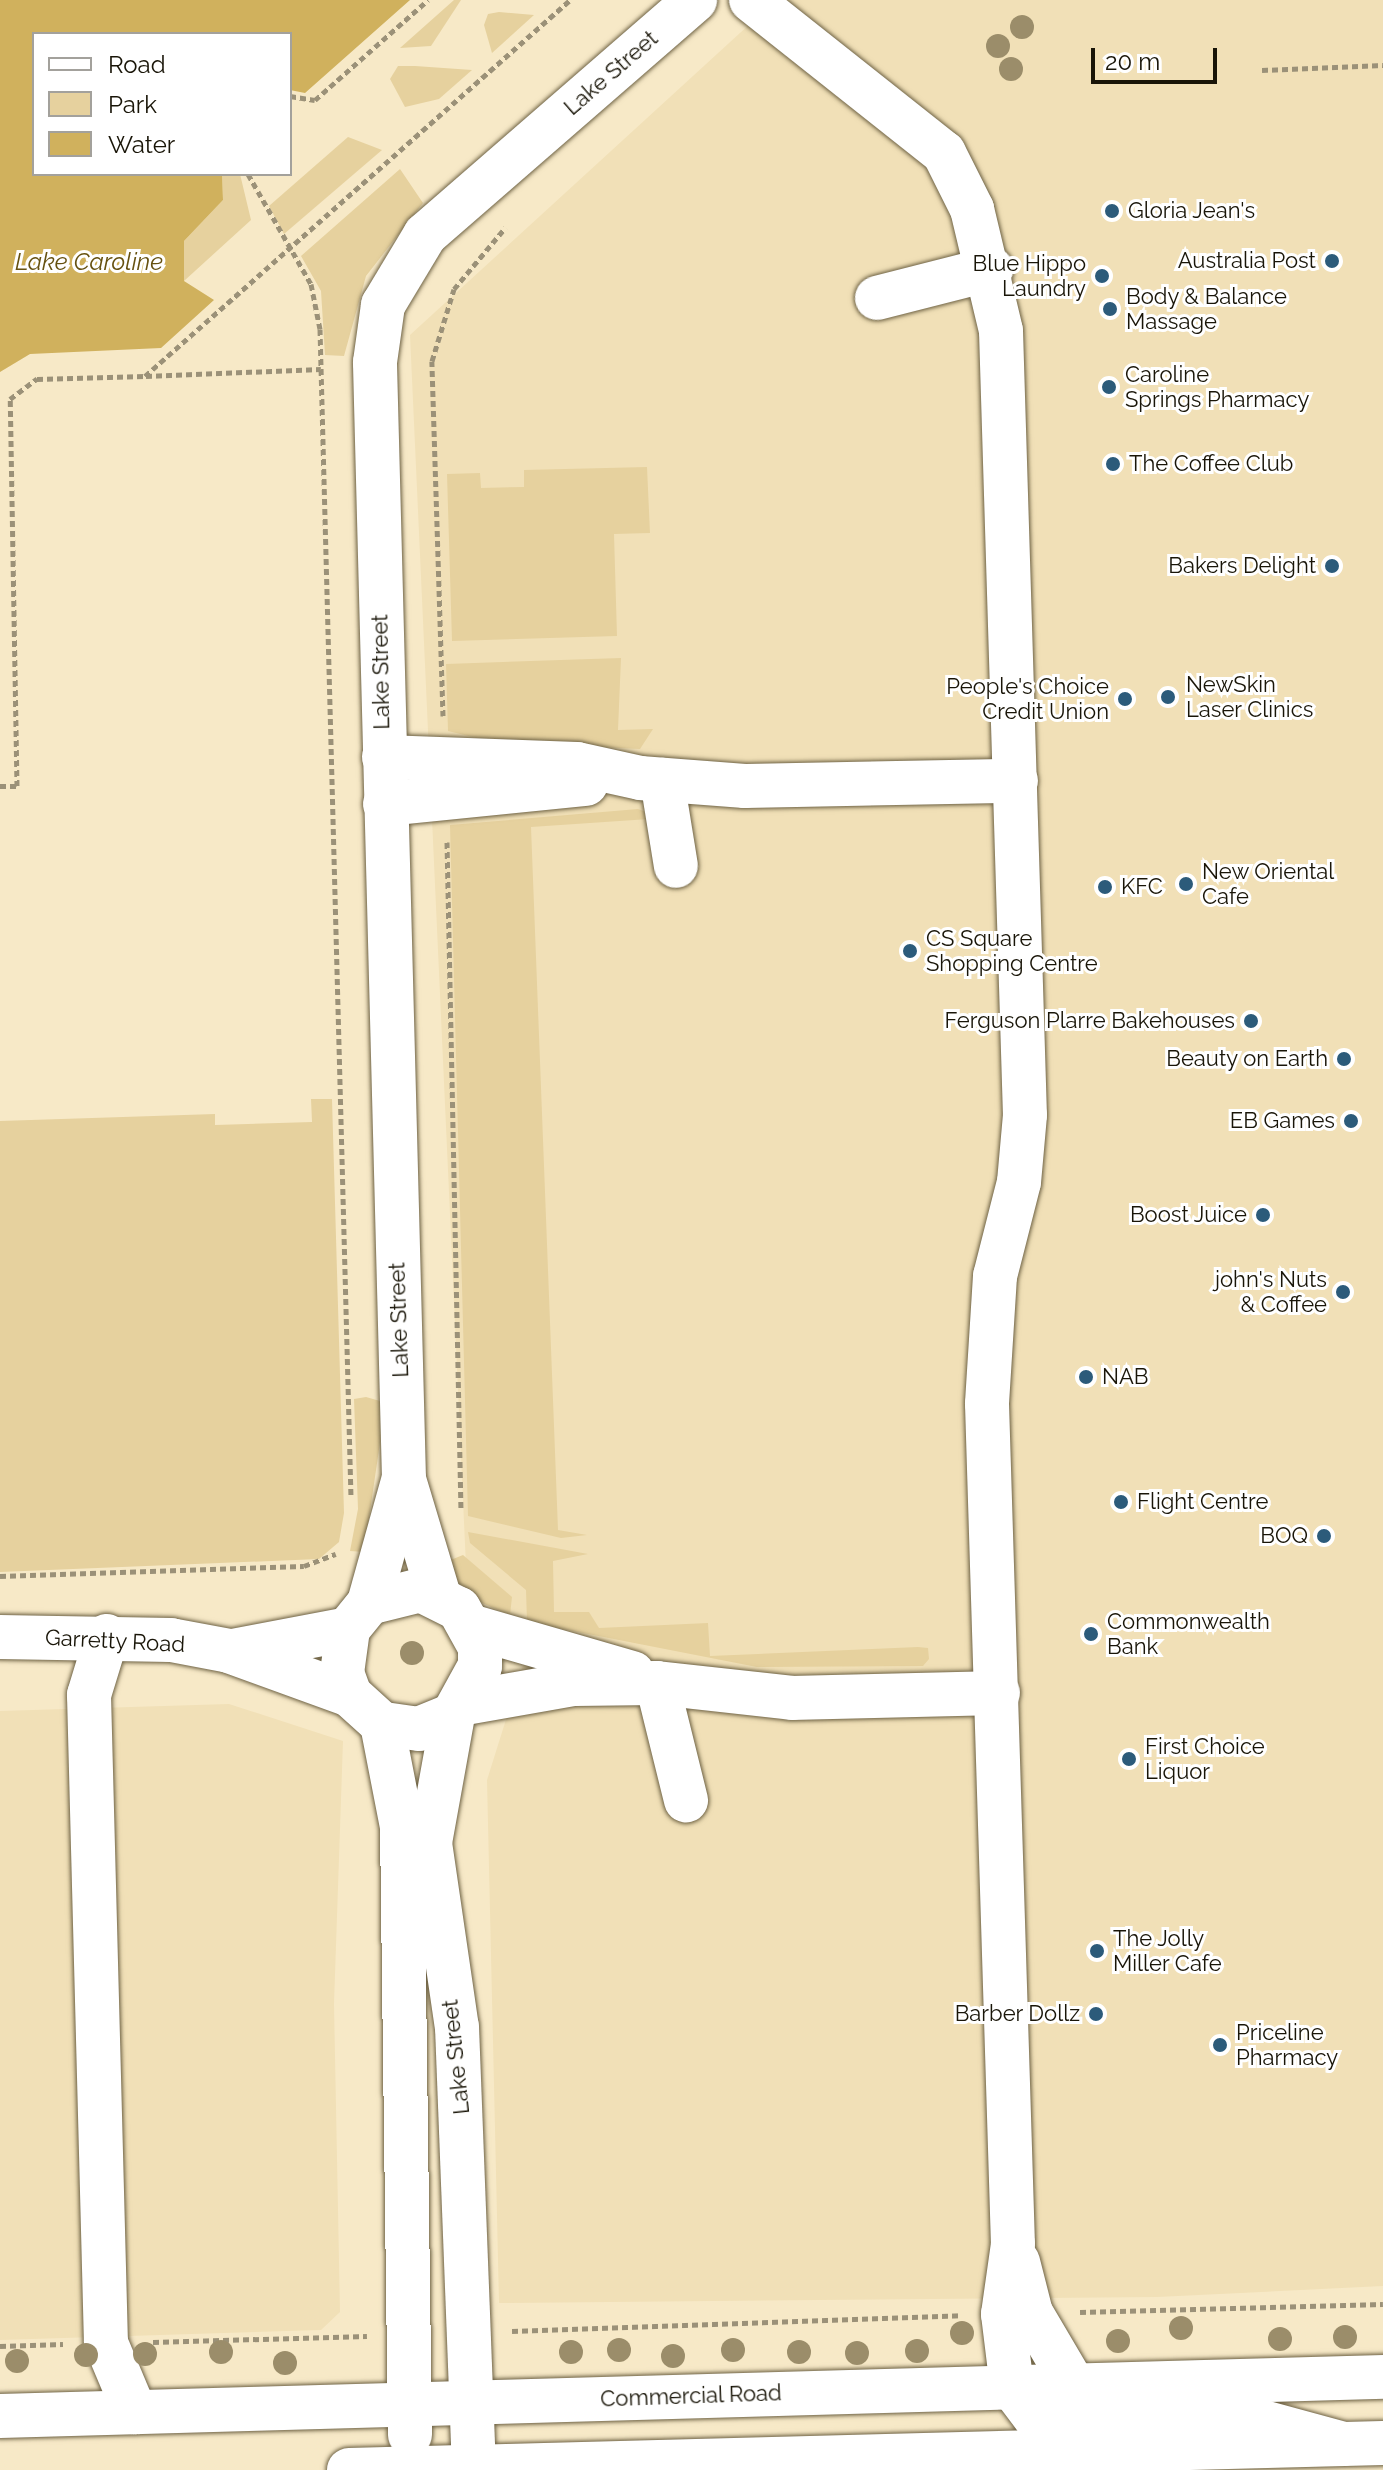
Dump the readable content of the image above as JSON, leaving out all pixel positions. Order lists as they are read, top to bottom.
{
  "streets": {
    "street": ["Lake Street", "Garretty Road", "Commercial Road"]
  },
  "crossings": [
    ["Lake Street", "Garretty Road"],
    ["Lake Street", "Commercial Road"]
  ],
  "water": ["Lake Caroline"],
  "places": [
    "Gloria Jean's",
    "Australia Post",
    "Blue Hippo Laundry",
    "Body & Balance Massage",
    "Caroline Springs Pharmacy",
    "The Coffee Club",
    "Bakers Delight",
    "NewSkin Laser Clinics",
    "People's Choice Credit Union",
    "New Oriental Cafe",
    "KFC",
    "CS Square Shopping Centre",
    "Ferguson Plarre Bakehouses",
    "Beauty on Earth",
    "EB Games",
    "Boost Juice",
    "john's Nuts & Coffee",
    "NAB",
    "Flight Centre",
    "BOQ",
    "Commonwealth Bank",
    "First Choice Liquor",
    "The Jolly Miller Cafe",
    "Barber Dollz",
    "Priceline Pharmacy"
  ],
  "legend": ["Road", "Park", "Water"],
  "scale_bar": "20 m"
}
